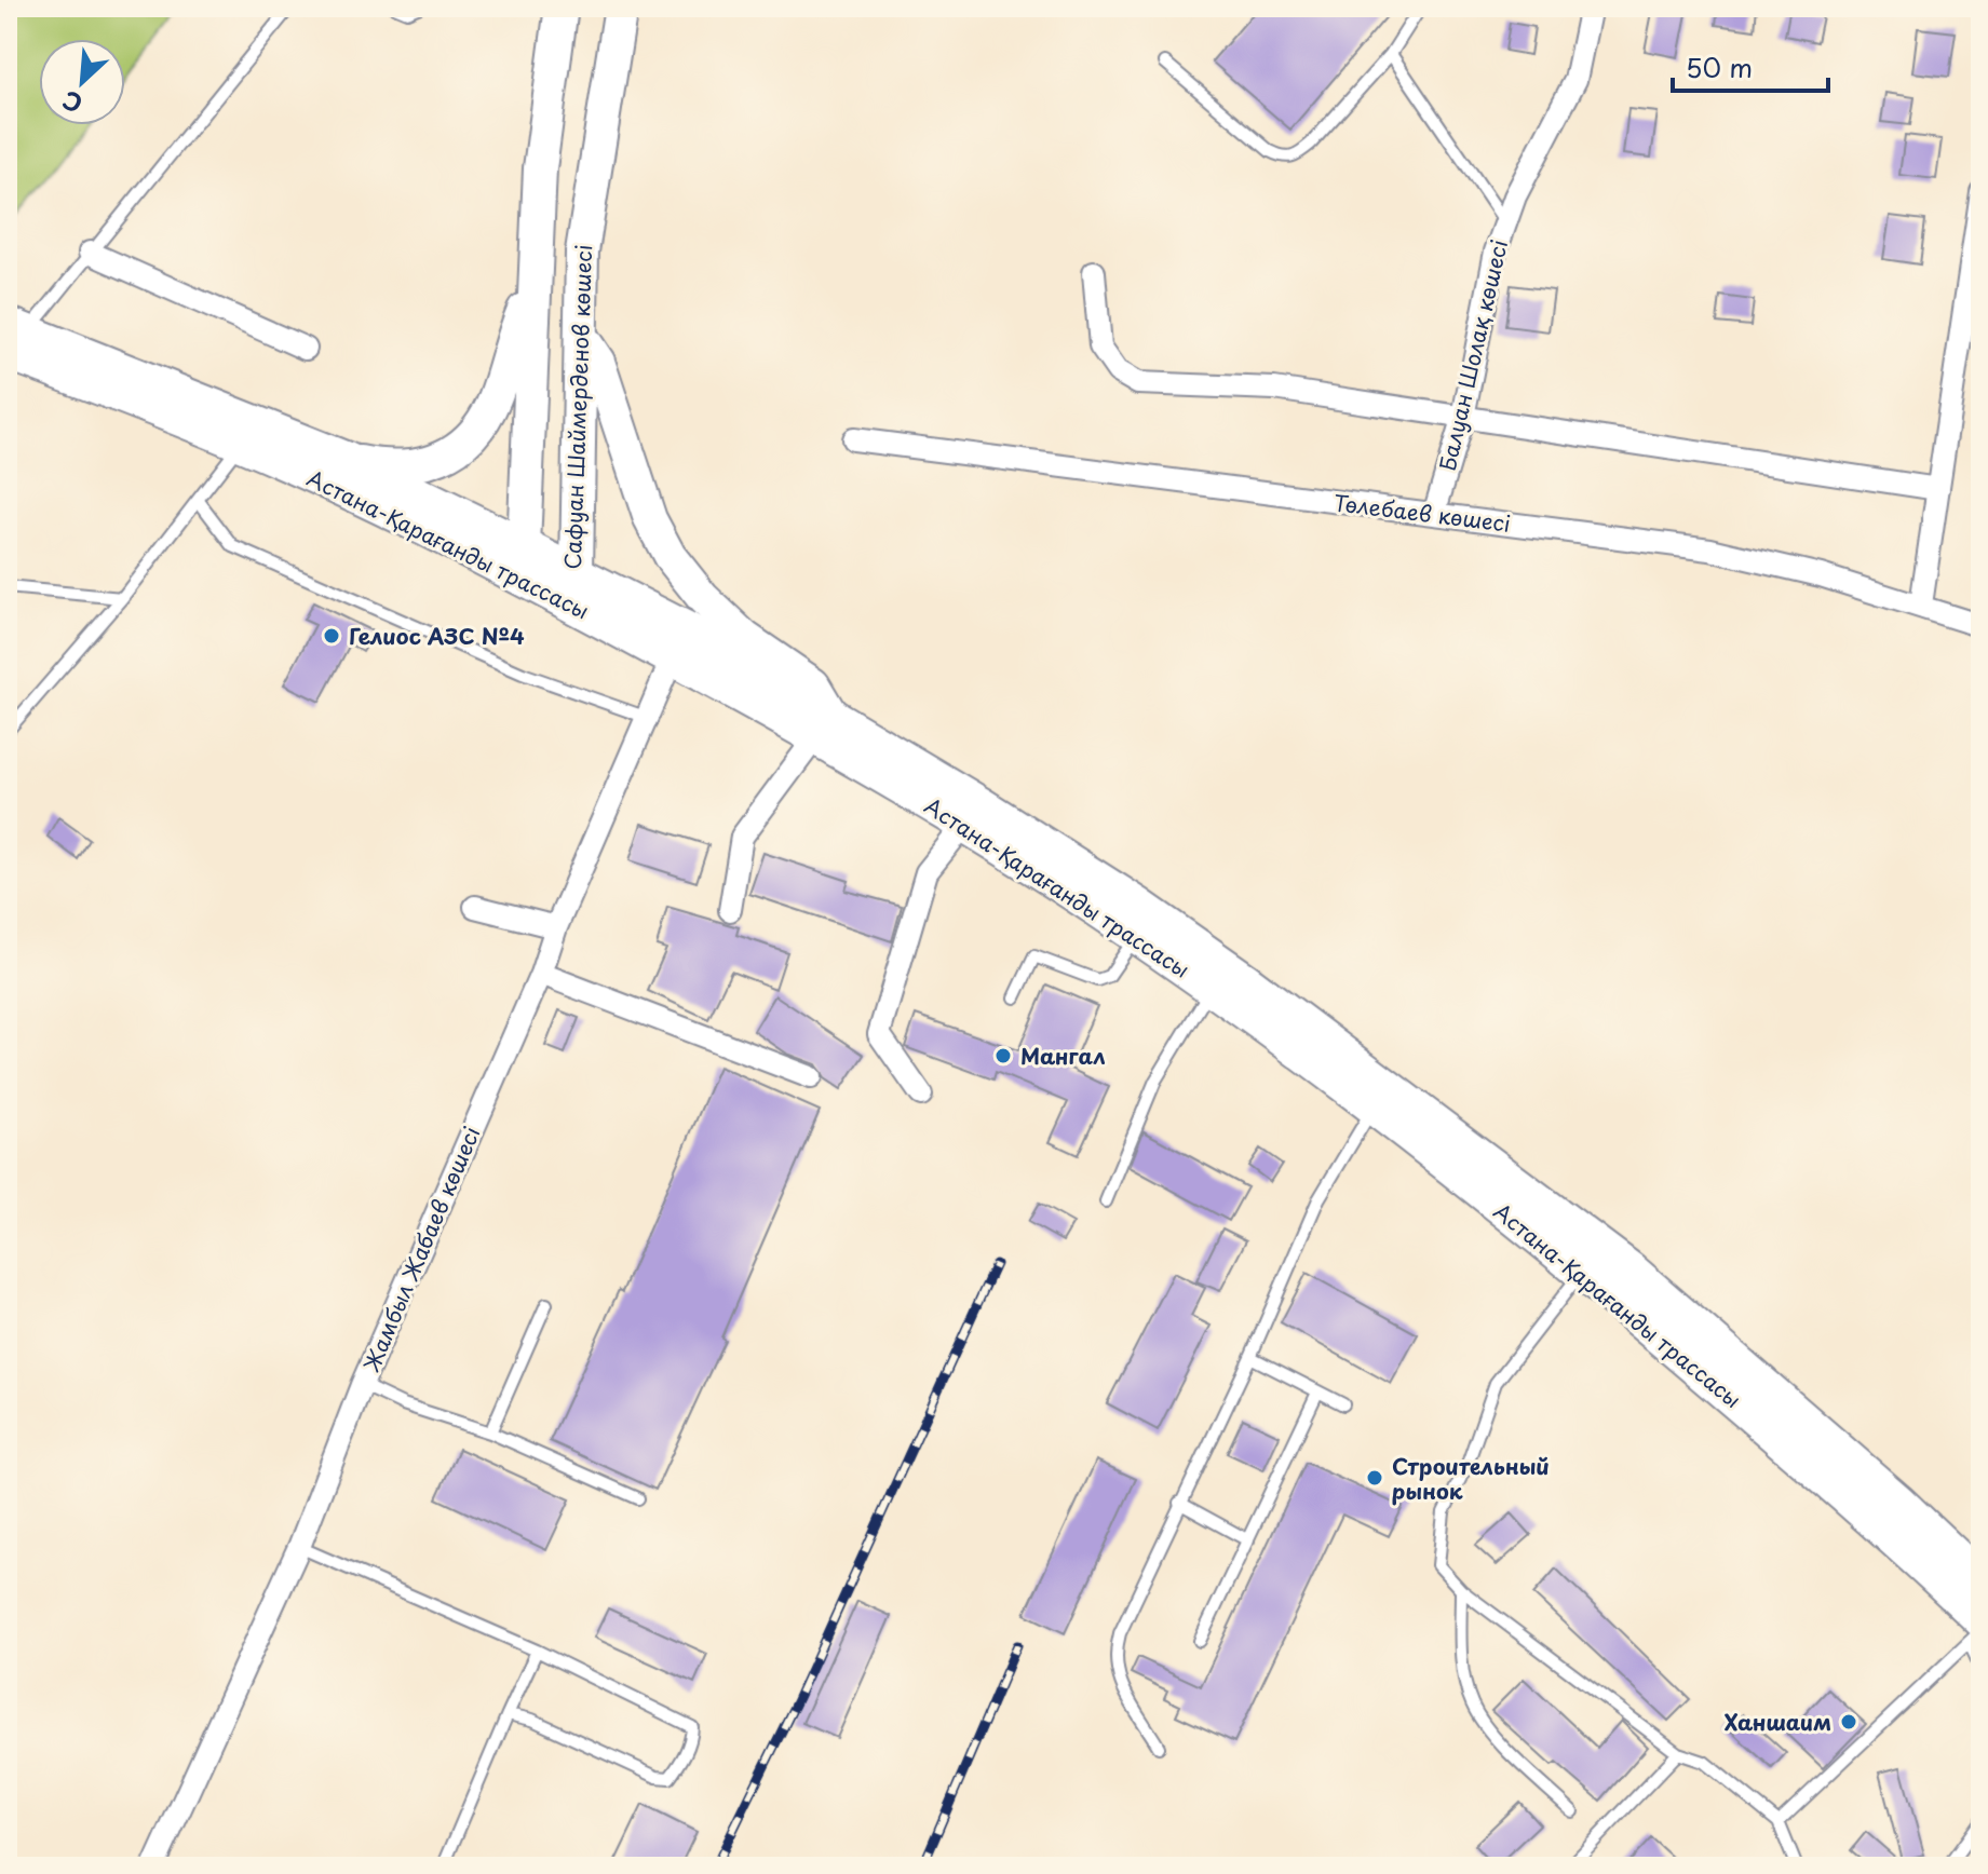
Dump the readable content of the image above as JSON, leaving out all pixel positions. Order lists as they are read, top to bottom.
{
  "streets": {
    "main road": ["Сафуан Шаймерденов көшесі", "Астана-Қарағанды трассасы"],
    "street": ["Балуан Шолақ көшесі", "Төлебаев көшесі", "Жамбыл Жабаев көшесі"]
  },
  "crossings": [
    ["Балуан Шолақ көшесі", "Төлебаев көшесі"],
    ["Сафуан Шаймерденов көшесі", "Астана-Қарағанды трассасы"],
    ["Астана-Қарағанды трассасы", "Жамбыл Жабаев көшесі"]
  ],
  "places": [
    "Гелиос АЗС №4",
    "Мангал",
    "Строительный рынок",
    "Ханшаим"
  ],
  "scale_bar": "50 m",
  "north": "bottom left"
}
